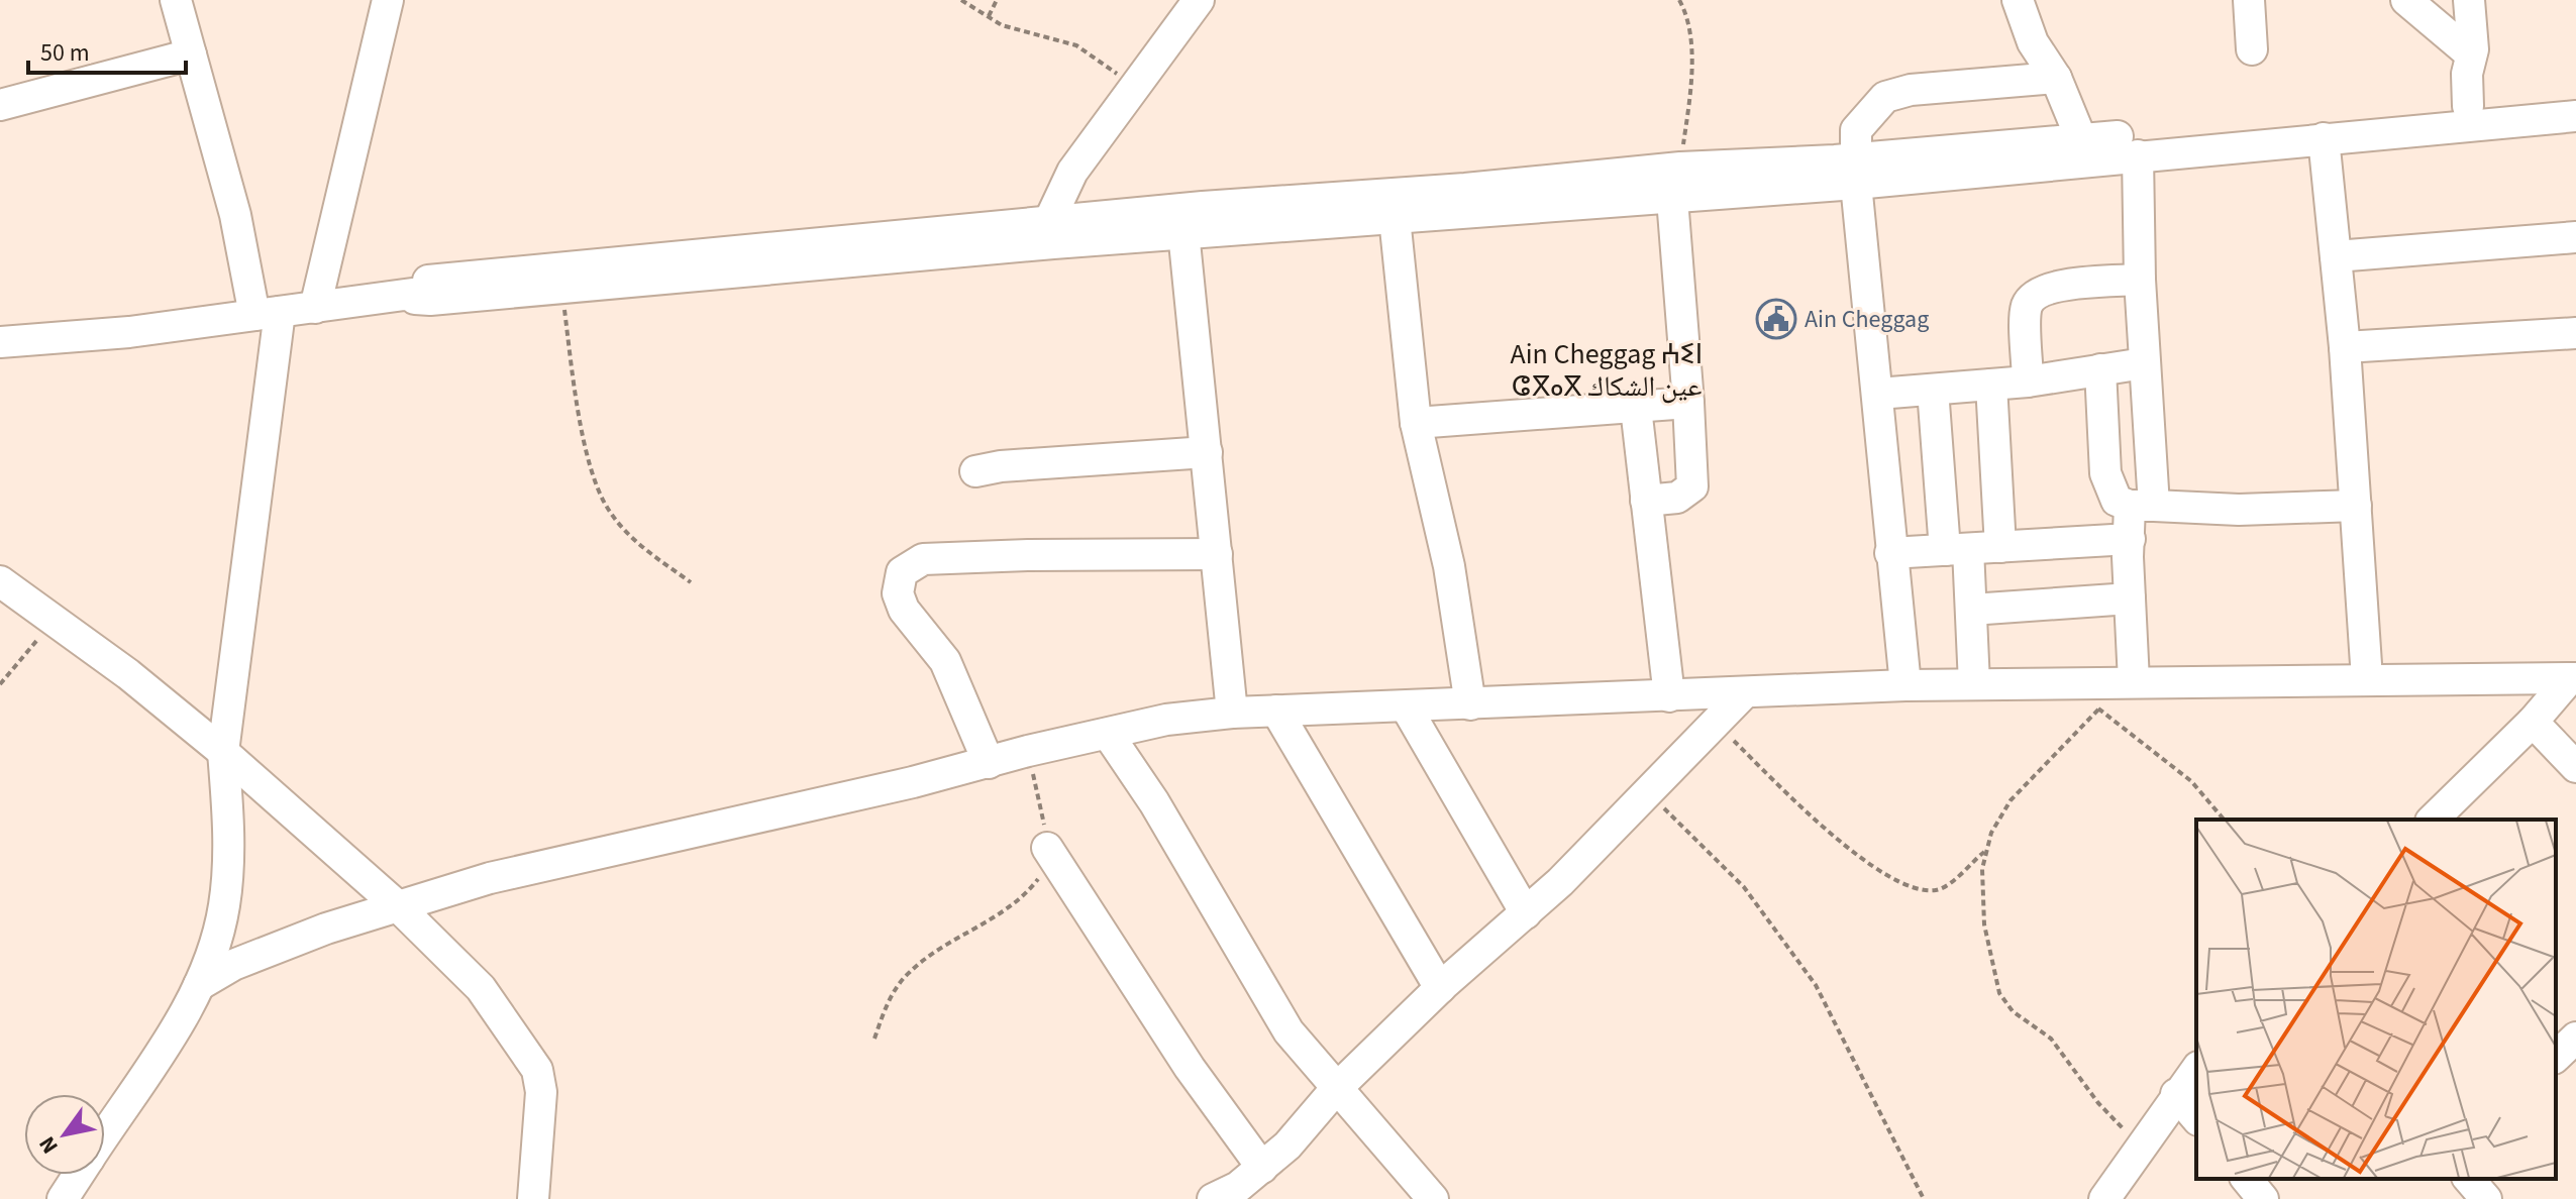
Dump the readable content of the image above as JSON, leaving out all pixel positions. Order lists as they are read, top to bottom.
{
  "districts": ["Ain Cheggag ⵄⵉⵏ ⵛⴳⴰⴳ عين الشكاك"],
  "places": {
    "public building": ["Ain Cheggag"]
  },
  "scale_bar": "50 m",
  "north": "bottom left"
}
